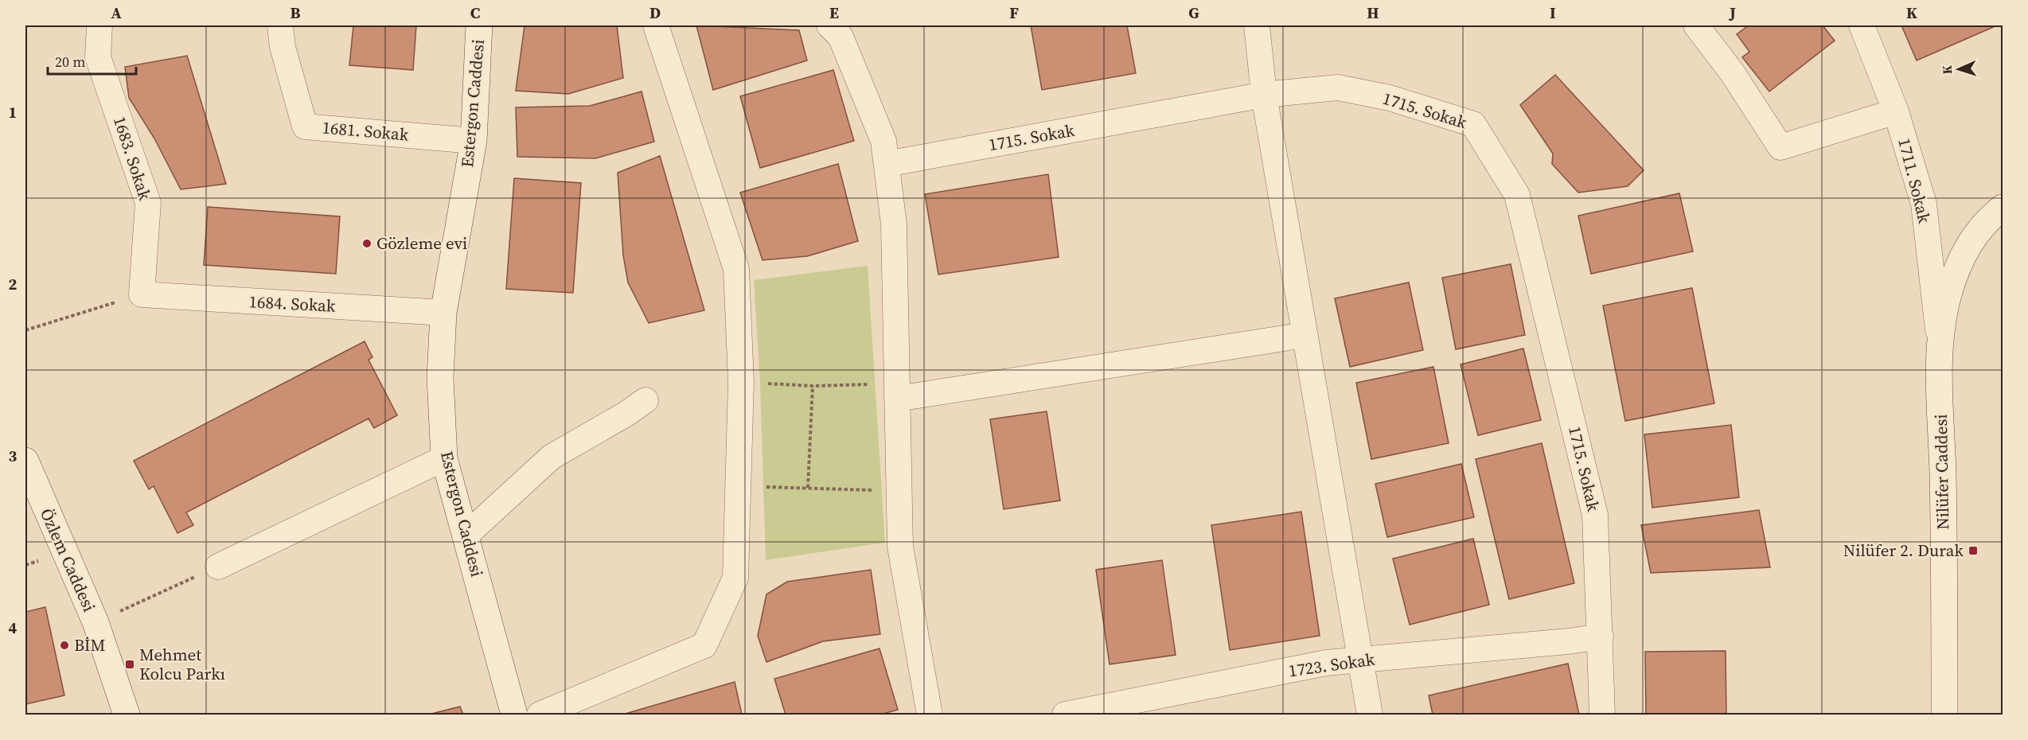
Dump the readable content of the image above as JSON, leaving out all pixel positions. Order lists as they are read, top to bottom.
{
  "streets": {
    "street": [
      "Estergon Caddesi",
      "1715. Sokak",
      "1681. Sokak",
      "1683. Sokak",
      "1711. Sokak",
      "1684. Sokak",
      "Nilüfer Caddesi",
      "Özlem Caddesi",
      "1723. Sokak"
    ]
  },
  "crossings": [
    ["Estergon Caddesi", "1681. Sokak"],
    ["Estergon Caddesi", "1684. Sokak"],
    ["1715. Sokak", "1723. Sokak"],
    ["1683. Sokak", "1684. Sokak"],
    ["1711. Sokak", "Nilüfer Caddesi"]
  ],
  "places": {
    "other": ["Gözleme evi", "BİM"],
    "transit": ["Nilüfer 2. Durak", "Mehmet Kolcu Parkı"]
  },
  "scale_bar": "20 m",
  "north": "left",
  "grid": {
    "columns": [
      "A",
      "B",
      "C",
      "D",
      "E",
      "F",
      "G",
      "H",
      "I",
      "J",
      "K"
    ],
    "rows": [
      "1",
      "2",
      "3",
      "4"
    ]
  }
}
